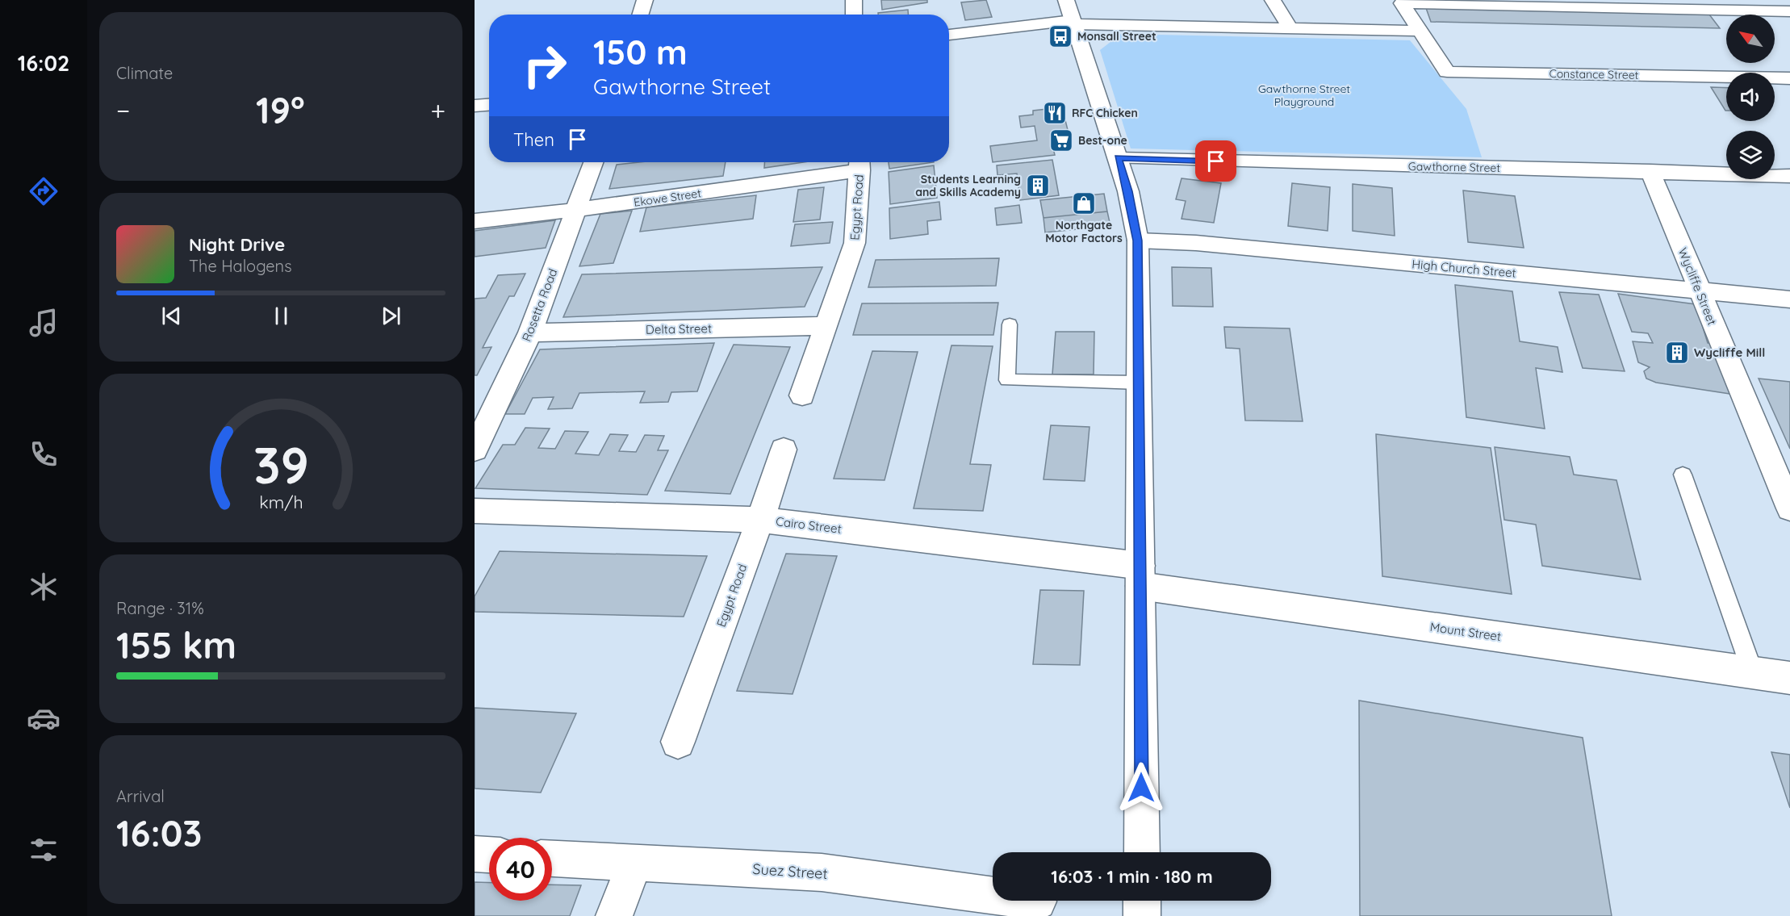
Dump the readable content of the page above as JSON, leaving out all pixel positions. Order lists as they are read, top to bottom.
{
  "streets": {
    "street": [
      "Constance Street",
      "Gawthorne Street",
      "Ekowe Street",
      "Egypt Road",
      "High Church Street",
      "Wycliffe Street",
      "Rosetta Road",
      "Delta Street",
      "Cairo Street",
      "Mount Street",
      "Suez Street"
    ]
  },
  "crossings": [
    ["Gawthorne Street", "Wycliffe Street"],
    ["Ekowe Street", "Egypt Road"],
    ["Ekowe Street", "Rosetta Road"],
    ["Egypt Road", "Delta Street"],
    ["Egypt Road", "Cairo Street"],
    ["High Church Street", "Wycliffe Street"],
    ["Rosetta Road", "Delta Street"],
    ["Cairo Street", "Mount Street"]
  ],
  "parks": ["Gawthorne Street Playground"],
  "places": {
    "bus stop": ["Monsall Street"],
    "restaurant": ["RFC Chicken"],
    "supermarket": ["Best-one"],
    "building": ["Students Learning and Skills Academy", "Wycliffe Mill"],
    "shop": ["Northgate Motor Factors"]
  },
  "north": "top left",
  "page": {
    "tabs": "16:02",
    "tile": [
      "Climate",
      ["Range · 31%", "155 km"],
      ["Arrival", "16:03"]
    ],
    "turn": ["150 m", "Gawthorne Street"],
    "heat": ["−", "19°", "+"],
    "then": "Then",
    "song": ["Night Drive", "The Halogens"],
    "limit": "40",
    "trip": "16:03 · 1 min · 180 m",
    "gauge": ["39", "km/h"]
  }
}
